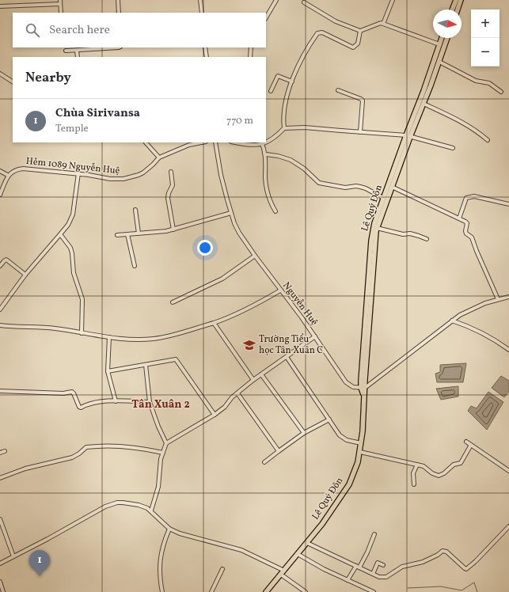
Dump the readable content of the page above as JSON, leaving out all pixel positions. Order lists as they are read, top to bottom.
{
  "streets": {
    "main road": ["Lê Quý Đôn"],
    "street": ["Hẻm 1089 Nguyễn Huệ", "Nguyễn Huệ"]
  },
  "crossings": [
    ["Lê Quý Đôn", "Nguyễn Huệ"]
  ],
  "districts": ["Tân Xuân 2"],
  "places": {
    "school or university": ["Trường Tiểu học Tân Xuân C"]
  },
  "north": "right",
  "page": {
    "map_buttons": ["+", "−"],
    "search": "Search here",
    "heading": "Nearby",
    "list": [
      {
        "mark": "1",
        "name": "Chùa Sirivansa",
        "note": "Temple",
        "value": "770 m"
      }
    ],
    "pins": "1"
  }
}
